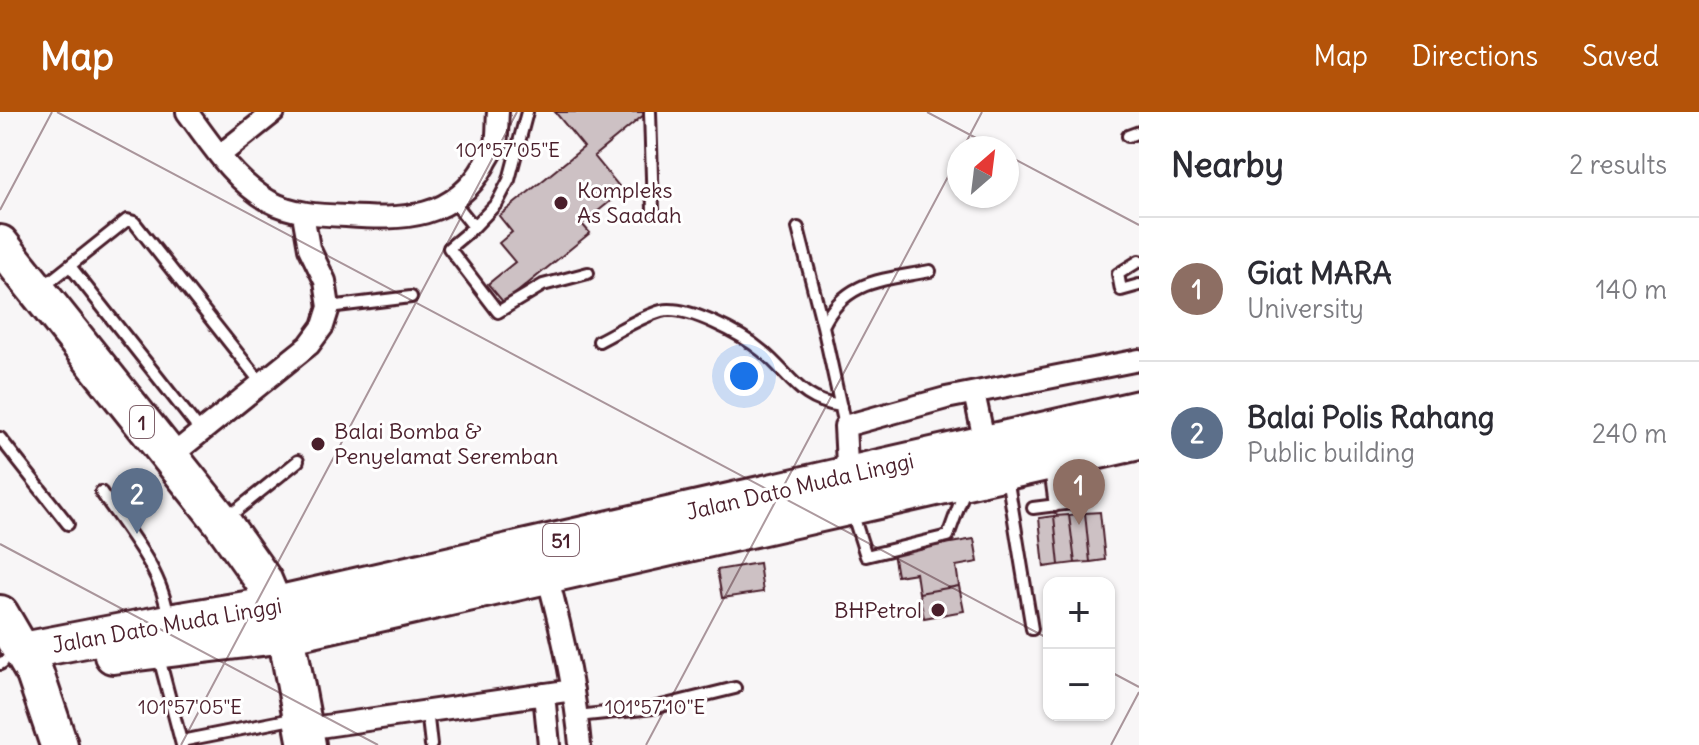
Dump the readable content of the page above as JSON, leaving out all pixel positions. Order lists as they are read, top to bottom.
{
  "streets": {
    "highway": ["1", "Jalan Dato Muda Linggi", "51"]
  },
  "crossings": [
    ["1", "Jalan Dato Muda Linggi"]
  ],
  "places": ["Kompleks As Saadah", "Balai Bomba & Penyelamat Seremban", "BHPetrol"],
  "north": "top right",
  "page": {
    "header": "Map",
    "nav": ["Map", "Directions", "Saved"],
    "heading": ["Nearby", "2 results"],
    "list": [
      {
        "mark": "1",
        "name": "Giat MARA",
        "note": "University",
        "value": "140 m"
      },
      {
        "mark": "2",
        "name": "Balai Polis Rahang",
        "note": "Public building",
        "value": "240 m"
      }
    ],
    "pins": ["1", "2"],
    "map_buttons": ["+", "−"]
  },
  "coordinates": ["101°57'05\"E", "101°57'10\"E"]
}
